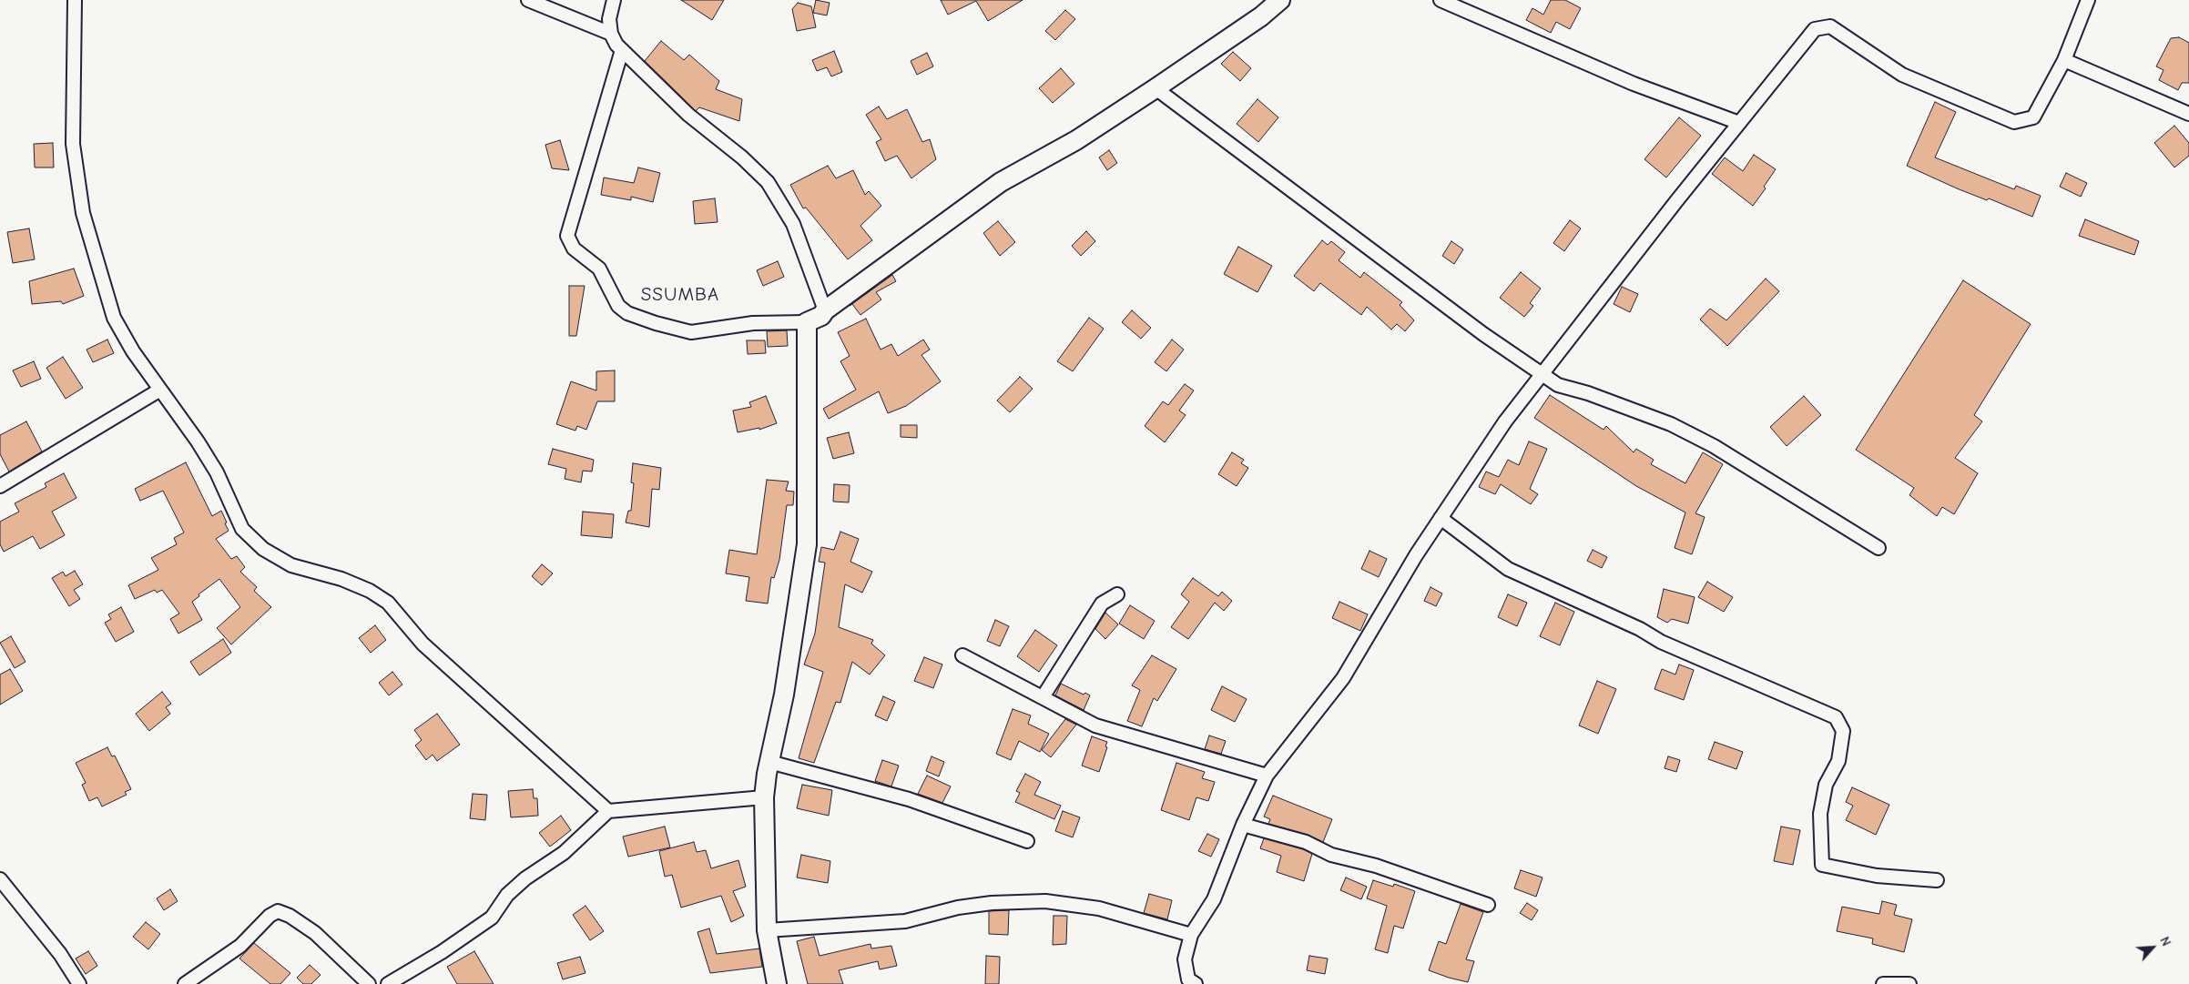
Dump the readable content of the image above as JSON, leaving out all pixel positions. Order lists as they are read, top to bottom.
{
  "districts": ["SSUMBA"],
  "north": "top right"
}
